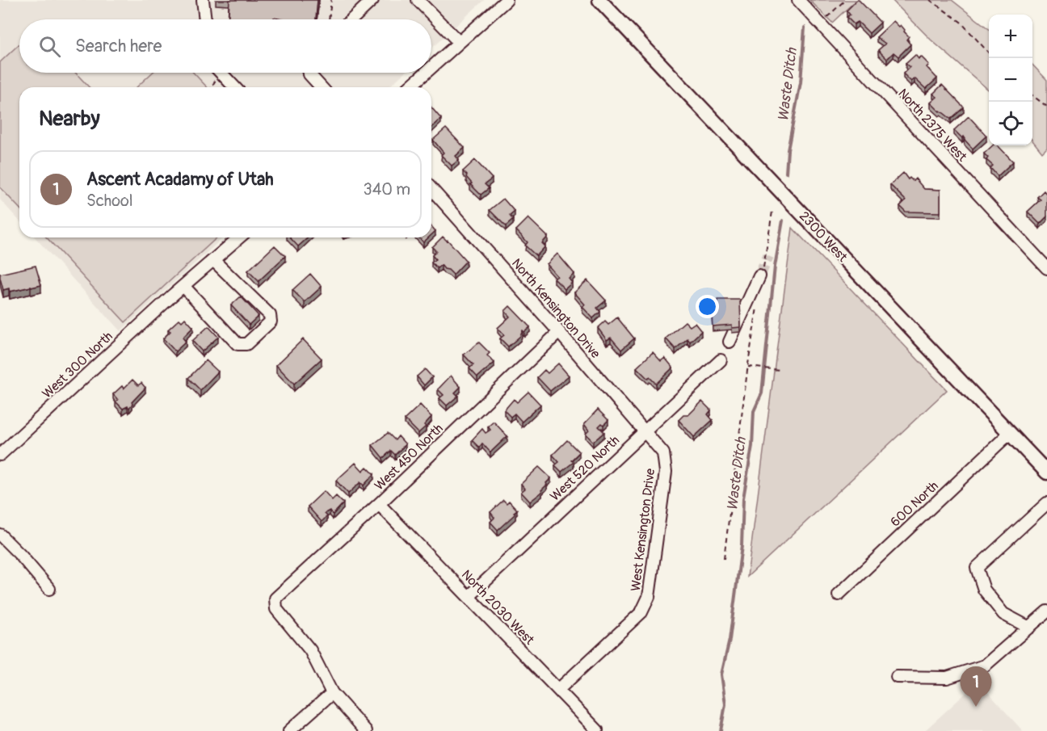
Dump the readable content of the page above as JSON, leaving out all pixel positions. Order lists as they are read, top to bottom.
{
  "streets": {
    "main road": ["2300 West"],
    "street": [
      "North 2375 West",
      "North Kensington Drive",
      "West 300 North",
      "West 450 North",
      "West 520 North",
      "600 North",
      "West Kensington Drive",
      "North 2030 West"
    ]
  },
  "crossings": [
    ["2300 West", "600 North"],
    ["North Kensington Drive", "West 450 North"],
    ["North Kensington Drive", "West 520 North"],
    ["North Kensington Drive", "West Kensington Drive"],
    ["West 450 North", "North 2030 West"],
    ["West 520 North", "North 2030 West"],
    ["West Kensington Drive", "North 2030 West"]
  ],
  "water": ["Waste Ditch"],
  "page": {
    "map_buttons": ["+", "−"],
    "search": "Search here",
    "heading": "Nearby",
    "list": [
      {
        "mark": "1",
        "name": "Ascent Acadamy of Utah",
        "note": "School",
        "value": "340 m"
      }
    ],
    "pins": "1"
  }
}
